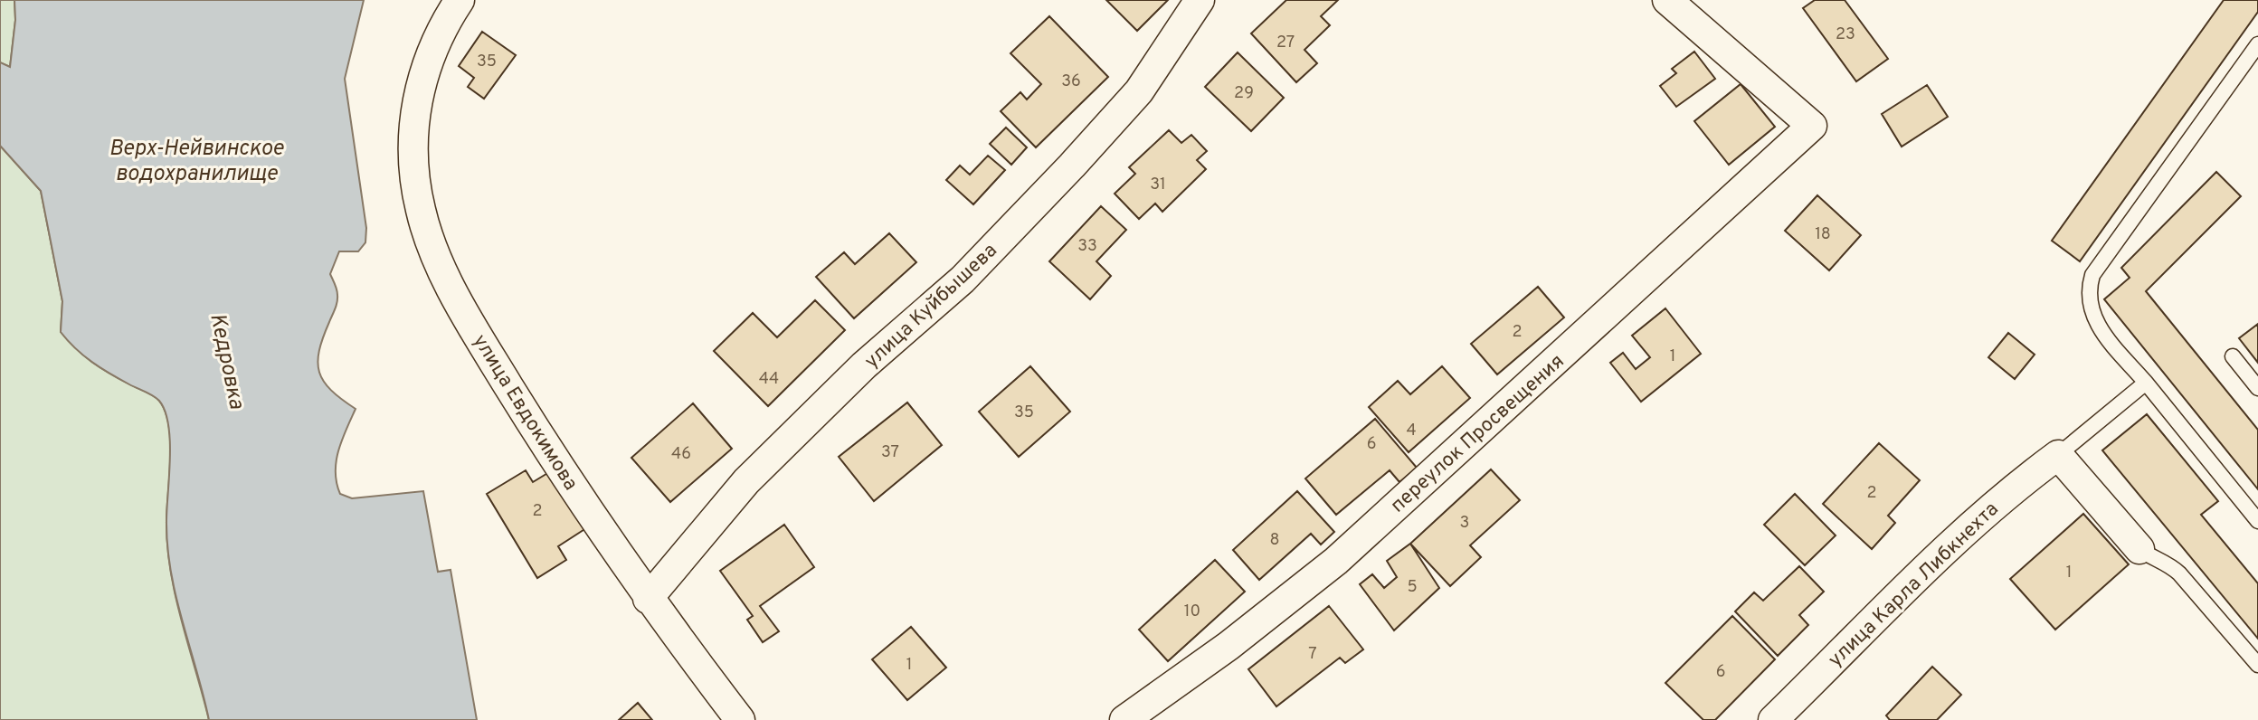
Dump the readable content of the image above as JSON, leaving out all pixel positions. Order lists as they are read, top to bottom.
{
  "streets": {
    "street": [
      "улица Куйбышева",
      "улица Евдокимова",
      "переулок Просвещения",
      "улица Карла Либкнехта"
    ]
  },
  "crossings": [
    ["улица Куйбышева", "улица Евдокимова"]
  ],
  "water": ["Верх-Нейвинское водохранилище", "Кедровка"],
  "house_numbers": [
    "23",
    "27",
    "35",
    "36",
    "29",
    "31",
    "18",
    "33",
    "2",
    "1",
    "44",
    "35",
    "4",
    "6",
    "37",
    "46",
    "2",
    "2",
    "3",
    "8",
    "1",
    "5",
    "10",
    "7",
    "1",
    "6"
  ]
}
